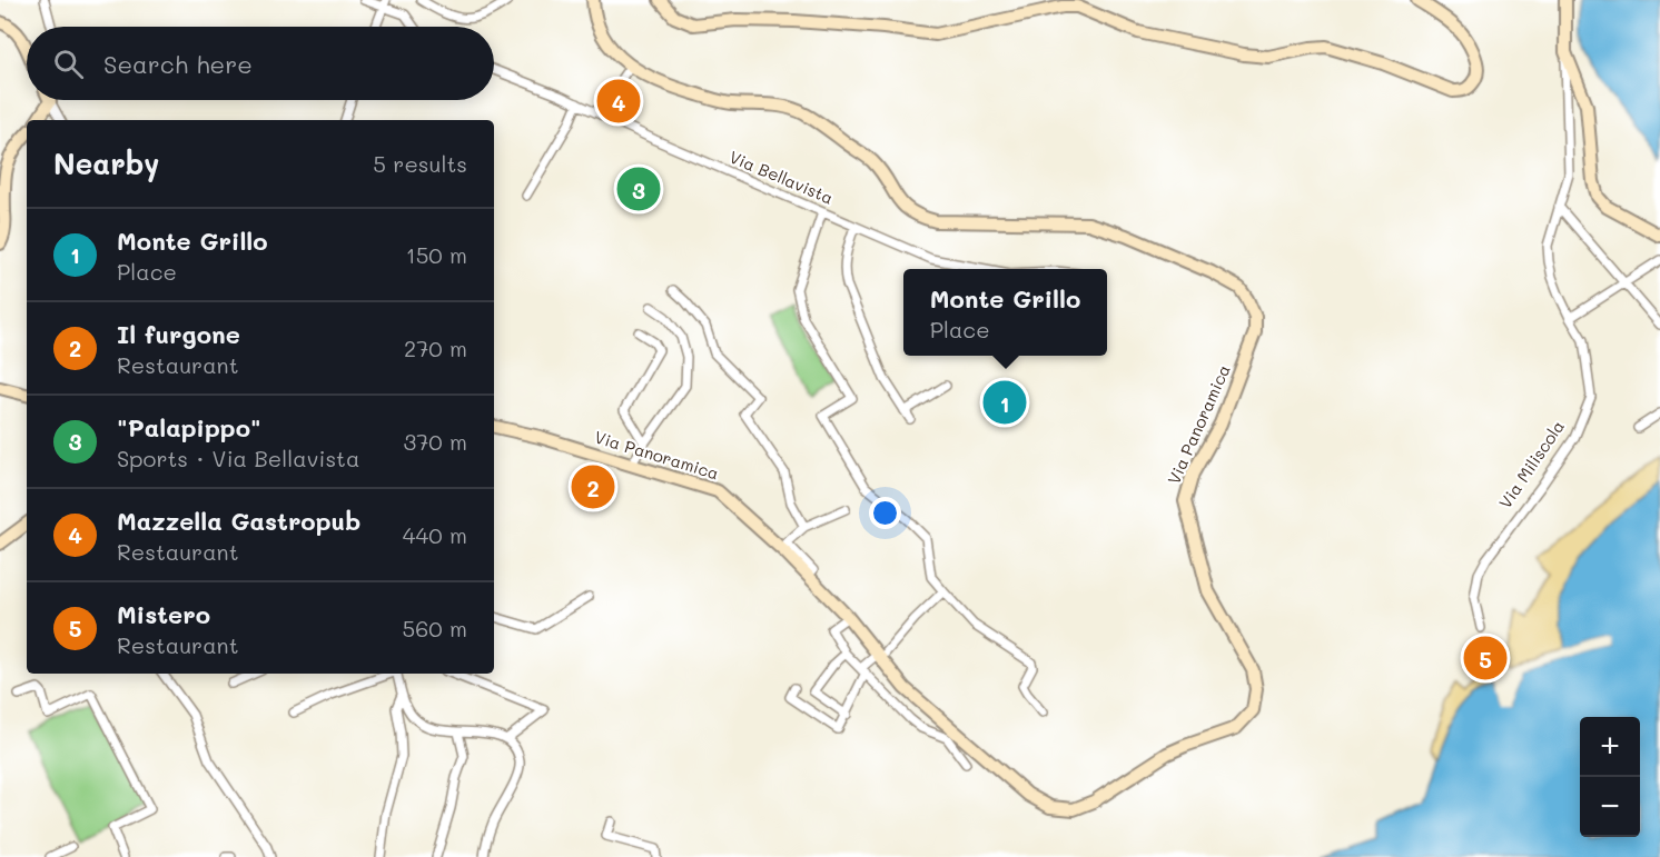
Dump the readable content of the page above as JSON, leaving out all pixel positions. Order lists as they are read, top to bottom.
{
  "streets": {
    "street": ["Via Bellavista", "Via Panoramica", "Via Miliscola"]
  },
  "page": {
    "search": "Search here",
    "pins": [
      "4",
      "3",
      "1",
      "2",
      "5"
    ],
    "heading": ["Nearby", "5 results"],
    "list": [
      {
        "mark": "1",
        "name": "Monte Grillo",
        "note": "Place",
        "value": "150 m"
      },
      {
        "mark": "2",
        "name": "Il furgone",
        "note": "Restaurant",
        "value": "270 m"
      },
      {
        "mark": "3",
        "name": "\"Palapippo\"",
        "note": "Sports · Via Bellavista",
        "value": "370 m"
      },
      {
        "mark": "4",
        "name": "Mazzella Gastropub",
        "note": "Restaurant",
        "value": "440 m"
      },
      {
        "mark": "5",
        "name": "Mistero",
        "note": "Restaurant",
        "value": "560 m"
      }
    ],
    "popup": ["Monte Grillo", "Place"],
    "map_buttons": ["+", "−"]
  }
}
